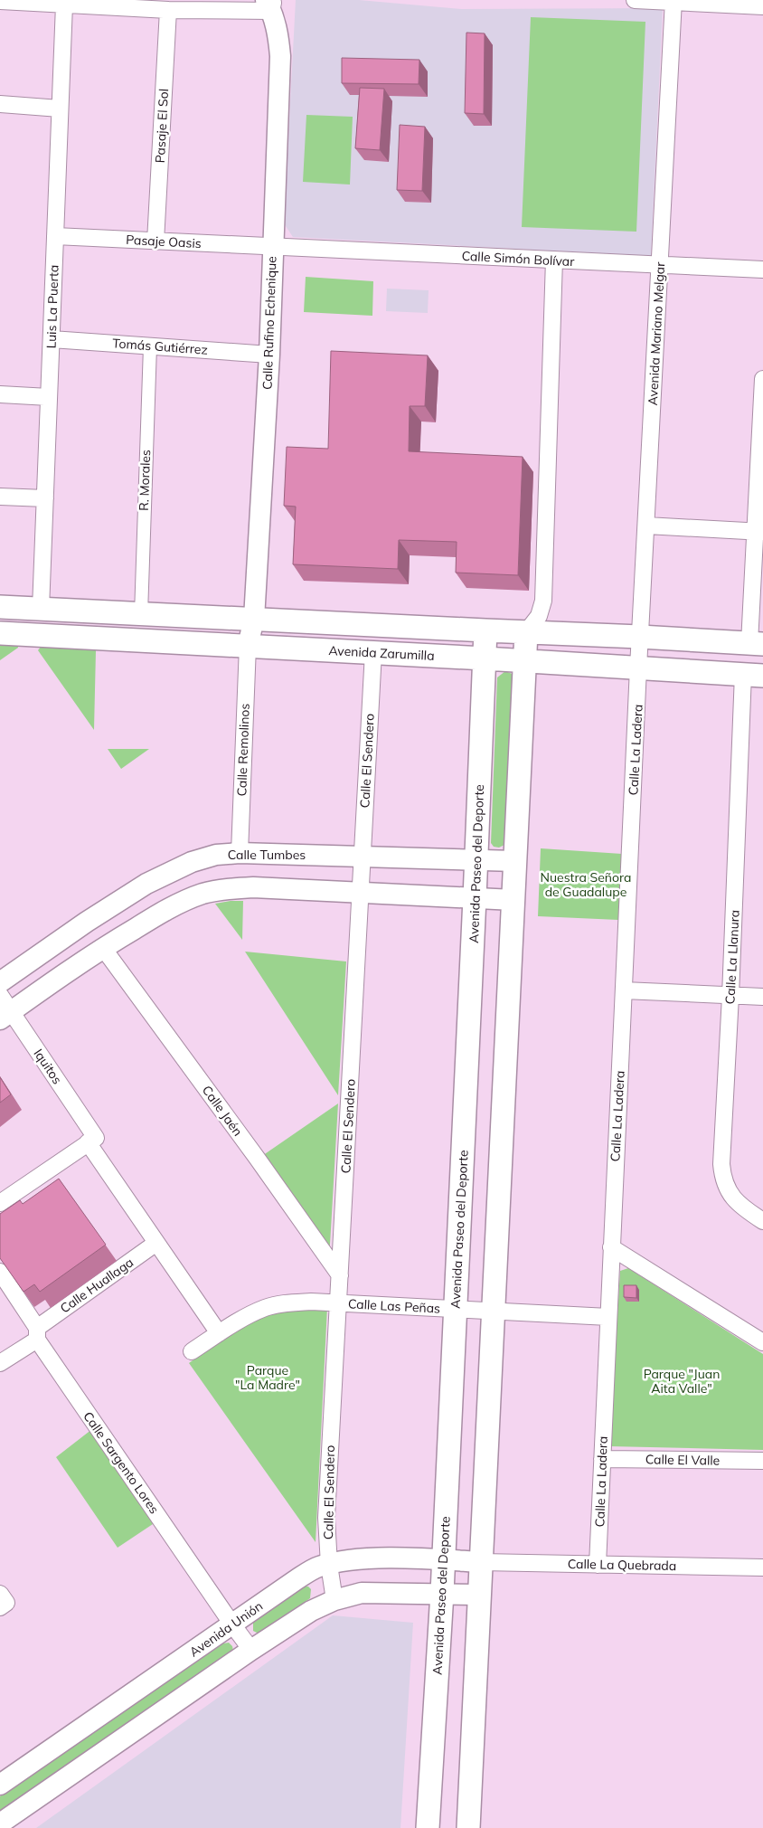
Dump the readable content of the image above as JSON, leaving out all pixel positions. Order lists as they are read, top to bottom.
{
  "streets": {
    "main road": ["Avenida Zarumilla", "Avenida Paseo del Deporte"],
    "street": [
      "Pasaje El Sol",
      "Pasaje Oasis",
      "Calle Simón Bolívar",
      "Luis La Puerta",
      "Calle Rufino Echenique",
      "Avenida Mariano Melgar",
      "Tomás Gutiérrez",
      "R. Morales",
      "Calle Remolinos",
      "Calle La Ladera",
      "Calle El Sendero",
      "Calle Tumbes",
      "Calle La Llanura",
      "Iquitos",
      "Calle Jaén",
      "Calle Huallaga",
      "Calle Las Peñas",
      "Calle El Valle",
      "Calle Sargento Lores",
      "Calle La Quebrada",
      "Avenida Unión"
    ]
  },
  "crossings": [
    ["Pasaje El Sol", "Pasaje Oasis"],
    ["Pasaje Oasis", "Calle Simón Bolívar"],
    ["Pasaje Oasis", "Luis La Puerta"],
    ["Pasaje Oasis", "Calle Rufino Echenique"],
    ["Calle Simón Bolívar", "Calle Rufino Echenique"],
    ["Calle Simón Bolívar", "Avenida Mariano Melgar"],
    ["Luis La Puerta", "Tomás Gutiérrez"],
    ["Calle Rufino Echenique", "Tomás Gutiérrez"],
    ["Calle Rufino Echenique", "Avenida Zarumilla"],
    ["Calle Rufino Echenique", "Calle Remolinos"],
    ["Avenida Mariano Melgar", "Avenida Zarumilla"],
    ["Avenida Mariano Melgar", "Calle La Ladera"],
    ["Tomás Gutiérrez", "R. Morales"],
    ["Avenida Zarumilla", "Calle Remolinos"],
    ["Avenida Zarumilla", "Calle La Ladera"],
    ["Avenida Zarumilla", "Calle El Sendero"],
    ["Avenida Zarumilla", "Avenida Paseo del Deporte"],
    ["Avenida Zarumilla", "Calle La Llanura"],
    ["Calle Remolinos", "Calle Tumbes"],
    ["Calle La Ladera", "Calle Las Peñas"],
    ["Calle La Ladera", "Calle El Valle"],
    ["Calle La Ladera", "Calle La Quebrada"],
    ["Calle El Sendero", "Calle Tumbes"],
    ["Calle El Sendero", "Calle Jaén"],
    ["Calle El Sendero", "Calle Las Peñas"],
    ["Calle El Sendero", "Avenida Unión"],
    ["Calle Tumbes", "Avenida Paseo del Deporte"],
    ["Avenida Paseo del Deporte", "Calle Las Peñas"],
    ["Avenida Paseo del Deporte", "Avenida Unión"],
    ["Iquitos", "Calle Huallaga"],
    ["Iquitos", "Calle Las Peñas"],
    ["Calle Huallaga", "Calle Sargento Lores"],
    ["Calle Sargento Lores", "Avenida Unión"],
    ["Calle La Quebrada", "Avenida Unión"]
  ],
  "parks": ["Nuestra Señora de Guadalupe", "Parque \"La Madre\"", "Parque \"Juan Aita Valle\""]
}
